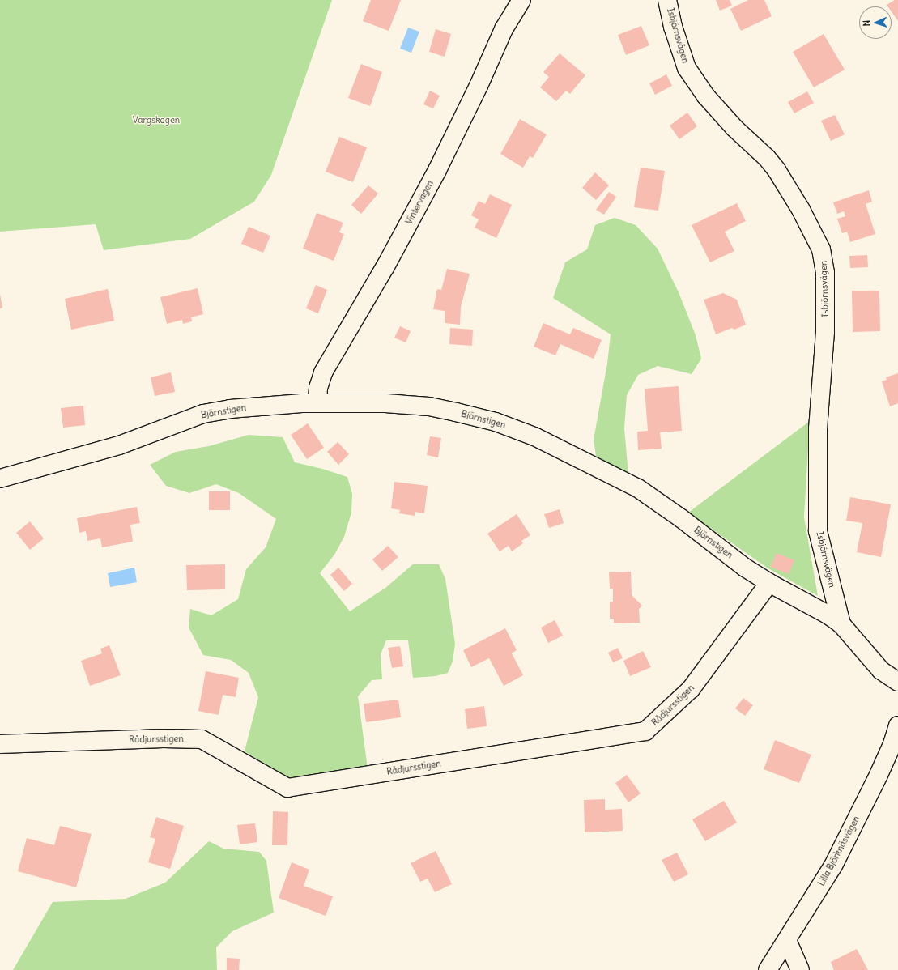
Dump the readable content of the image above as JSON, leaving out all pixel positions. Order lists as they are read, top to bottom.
{
  "streets": {
    "street": [
      "Isbjörnsvägen",
      "Vintervägen",
      "Björnstigen",
      "Rådjursstigen",
      "Lilla Björknäsvägen"
    ]
  },
  "crossings": [
    ["Isbjörnsvägen", "Björnstigen"],
    ["Vintervägen", "Björnstigen"],
    ["Björnstigen", "Rådjursstigen"]
  ],
  "parks": ["Vargskogen"],
  "north": "left"
}
